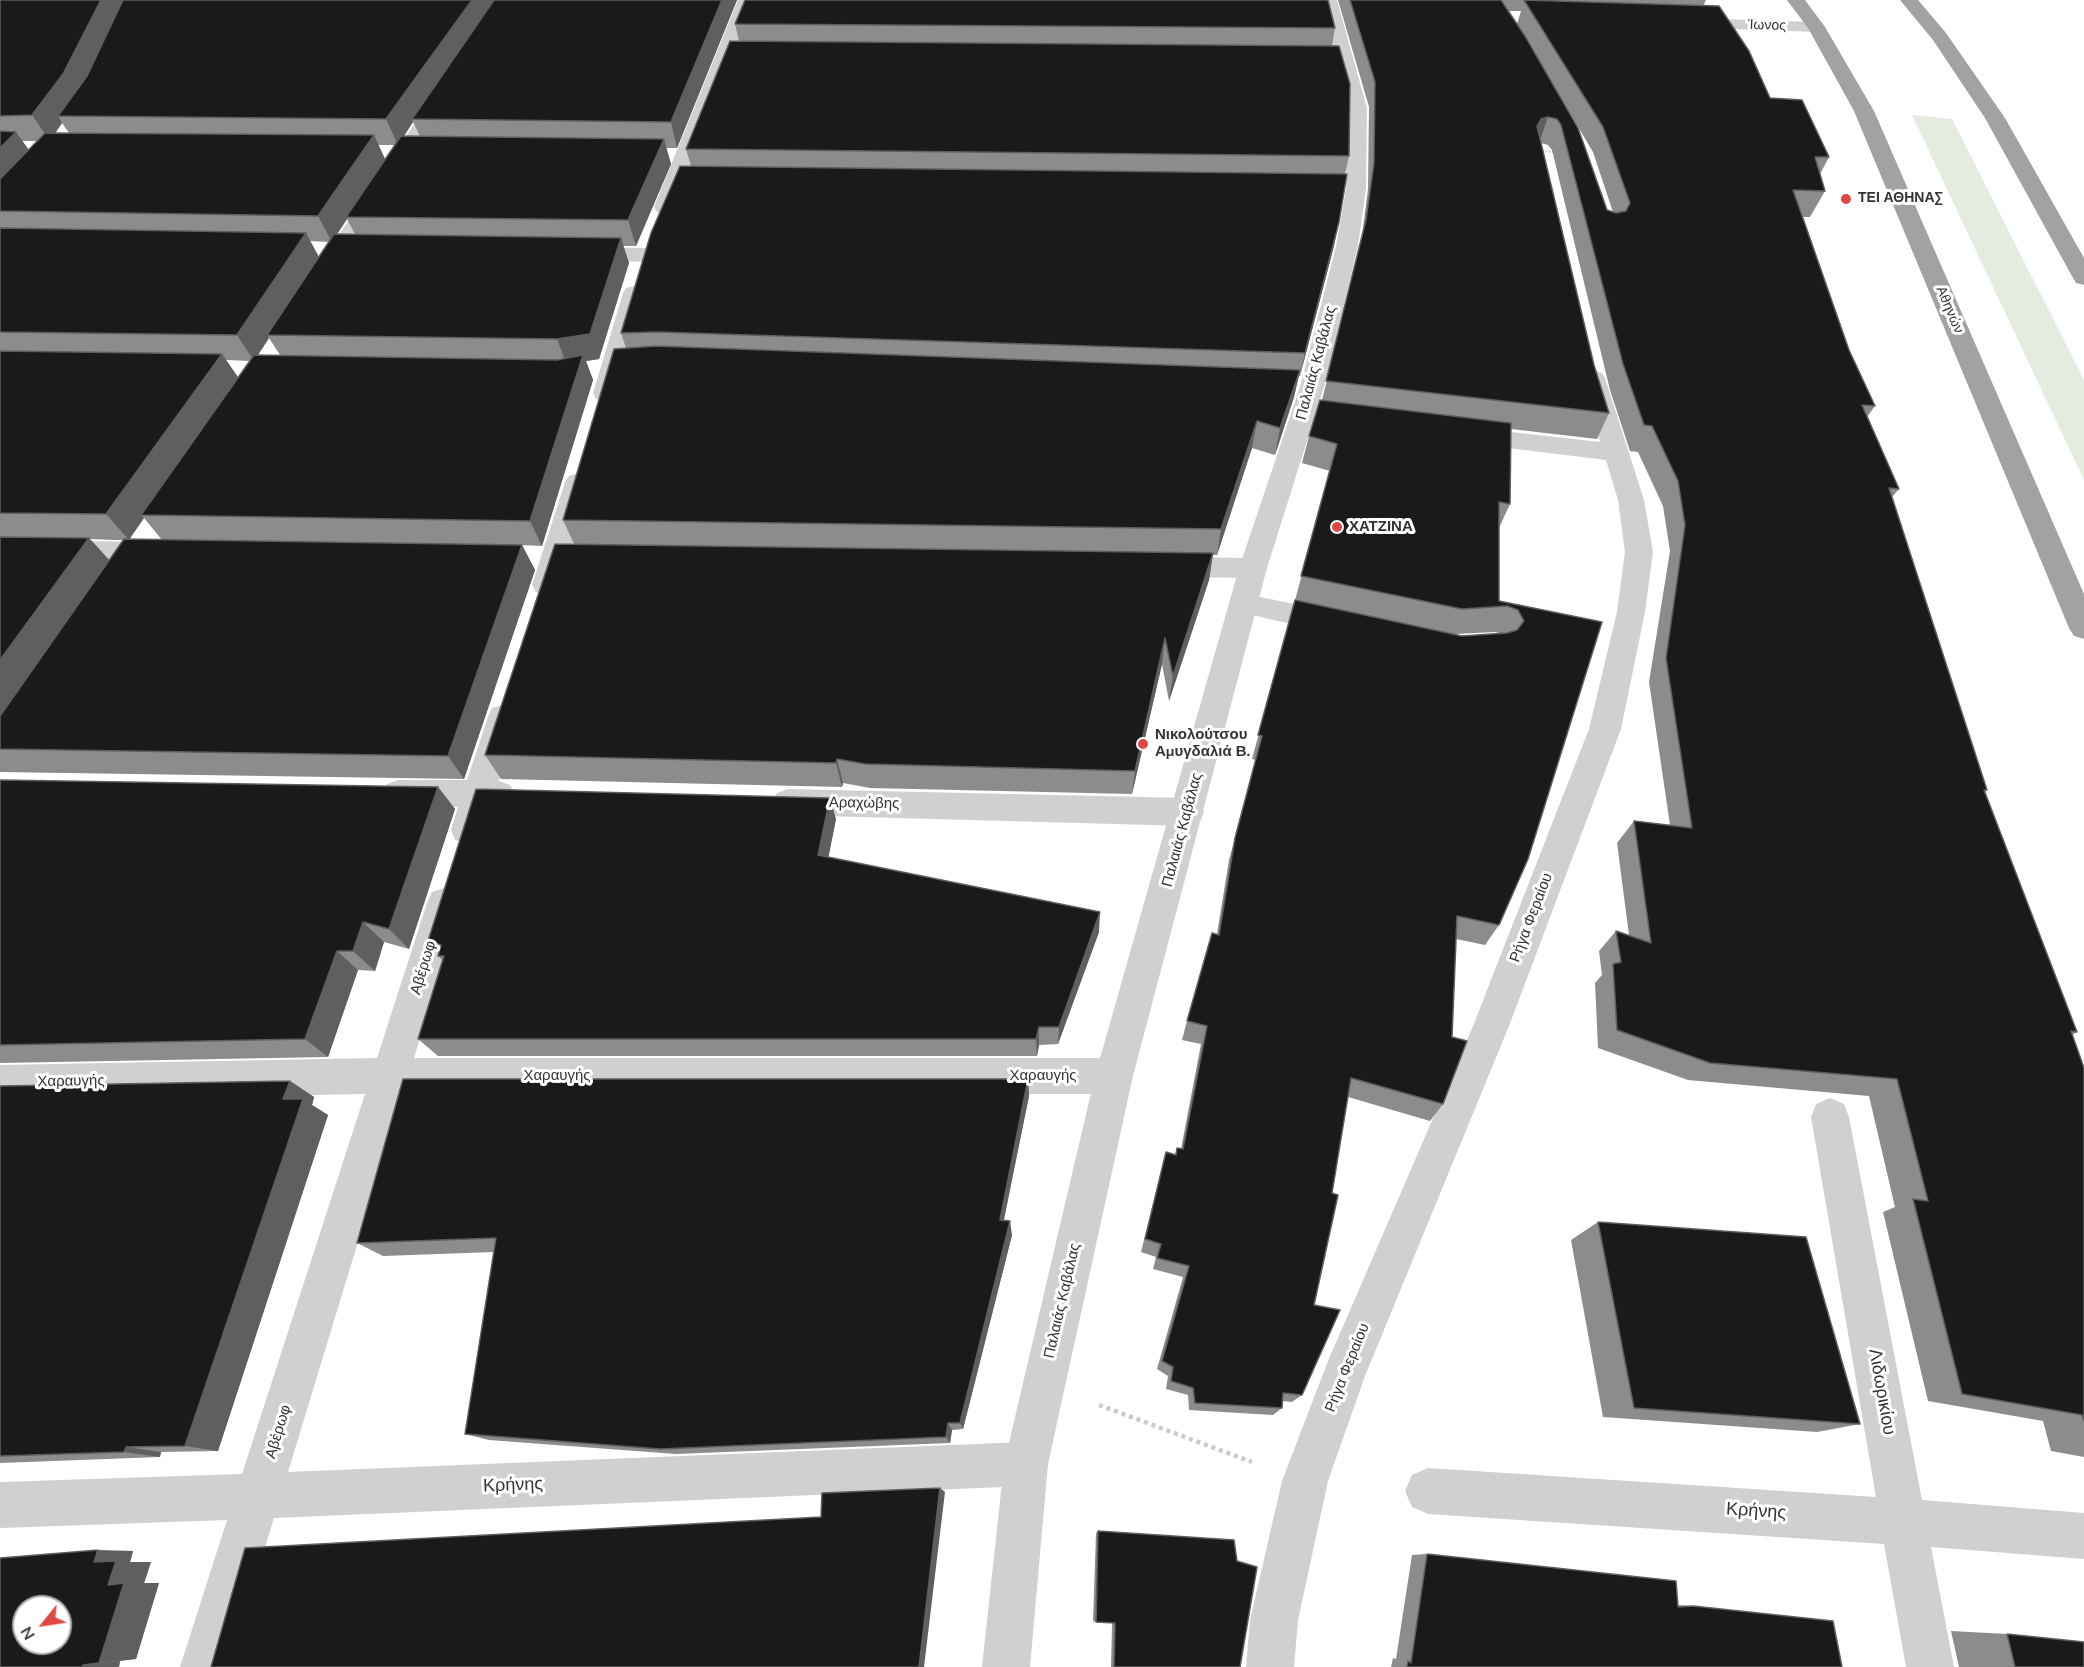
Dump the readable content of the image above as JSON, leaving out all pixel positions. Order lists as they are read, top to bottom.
{
  "streets": {
    "highway": ["Αθηνών"],
    "street": [
      "Ίωνος",
      "Παλαιάς Καβάλας",
      "Αραχώβης",
      "Ρήγα Φεραίου",
      "Αβέρωφ",
      "Χαραυγής",
      "Λιδωρικίου",
      "Κρήνης"
    ]
  },
  "crossings": [
    ["Ίωνος", "Αθηνών"],
    ["Παλαιάς Καβάλας", "Αραχώβης"],
    ["Παλαιάς Καβάλας", "Χαραυγής"],
    ["Παλαιάς Καβάλας", "Κρήνης"],
    ["Αβέρωφ", "Χαραυγής"],
    ["Αβέρωφ", "Κρήνης"],
    ["Λιδωρικίου", "Κρήνης"]
  ],
  "places": ["ΤΕΙ ΑΘΗΝΑΣ", "ΧΑΤΖΙΝΑ", "Νικολούτσου Αμυγδαλιά Β."],
  "north": "bottom left"
}
